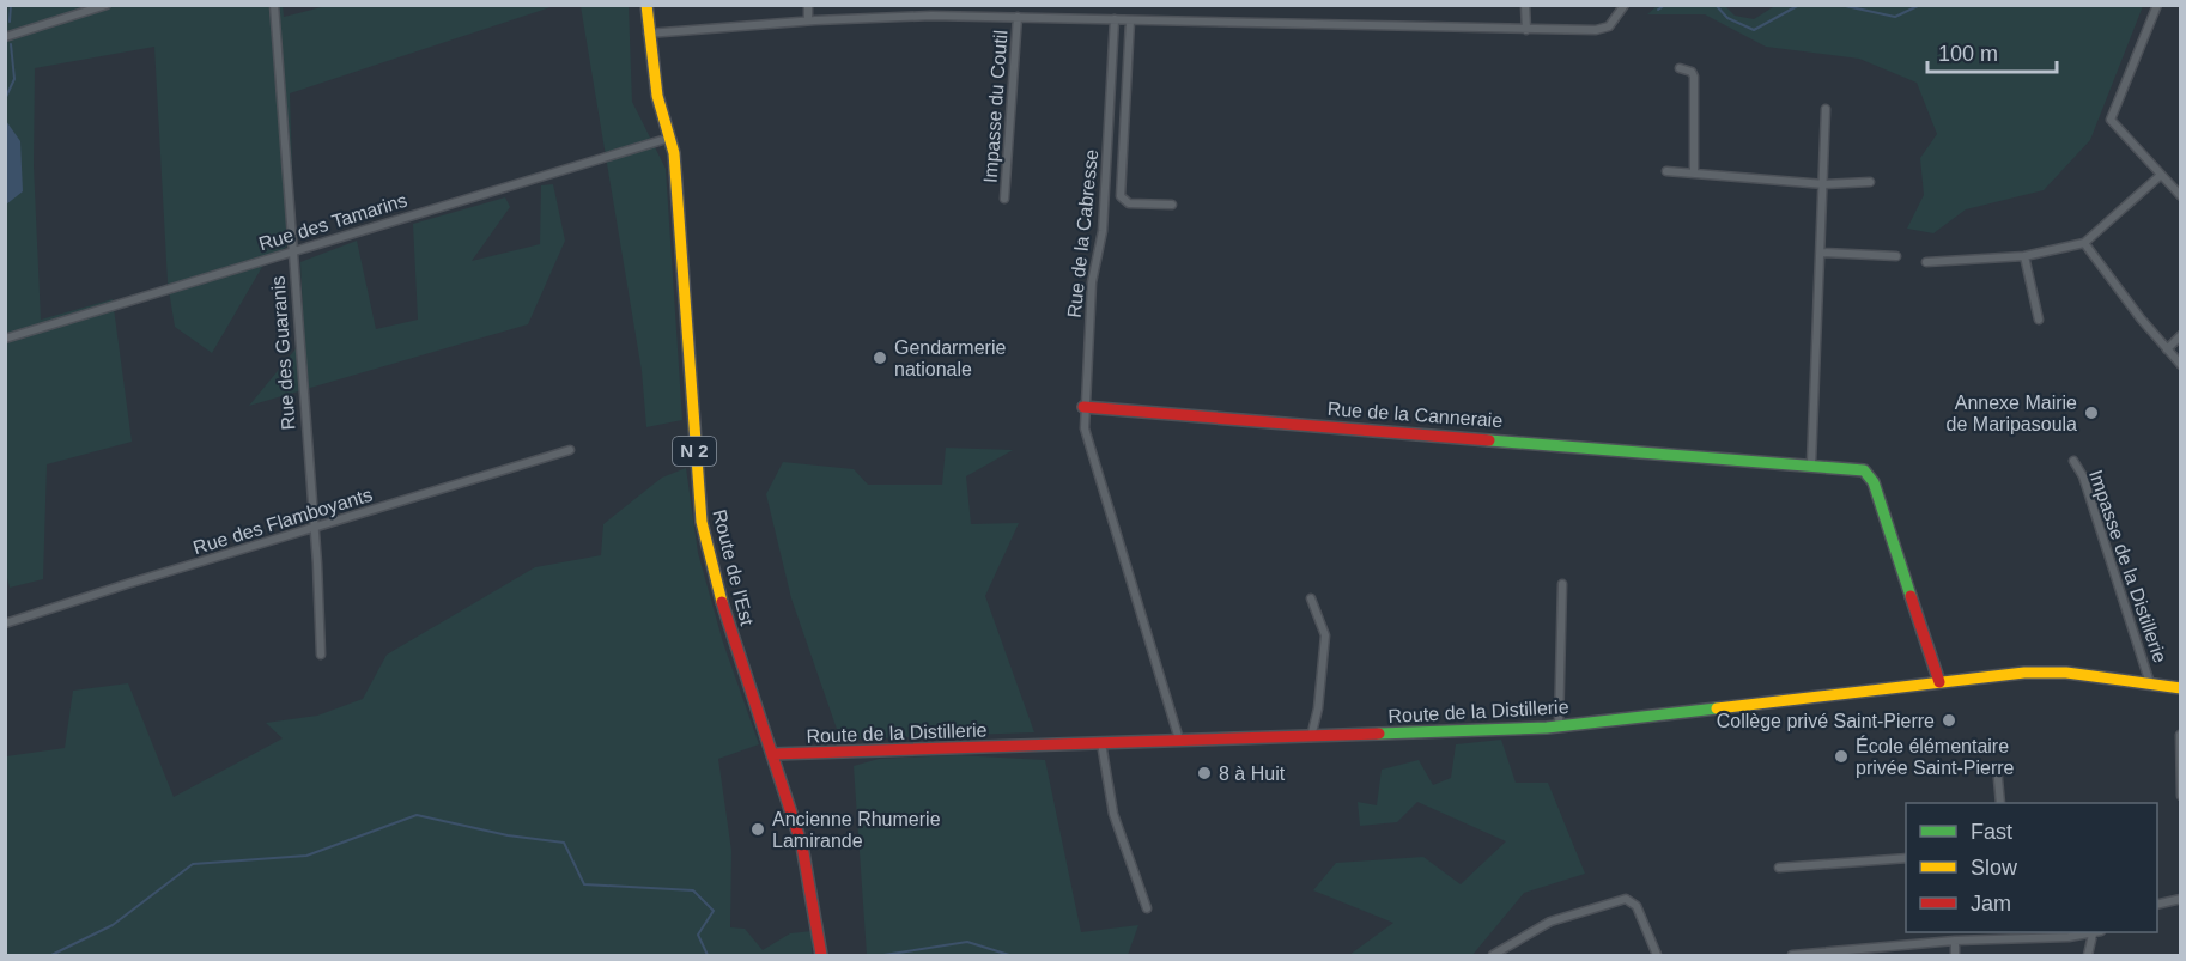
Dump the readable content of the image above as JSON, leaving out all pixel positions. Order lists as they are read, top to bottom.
{
  "streets": {
    "street": [
      "Impasse du Coutil",
      "Rue des Tamarins",
      "Rue de la Cabresse",
      "Rue des Guaranis",
      "Rue de la Canneraie",
      "N 2",
      "Rue des Flamboyants",
      "Impasse de la Distillerie",
      "Route de l'Est",
      "Route de la Distillerie"
    ]
  },
  "crossings": [
    ["Rue des Tamarins", "Rue des Guaranis"],
    ["Rue des Tamarins", "Route de l'Est"],
    ["Rue de la Cabresse", "Rue de la Canneraie"],
    ["Rue des Guaranis", "Rue des Flamboyants"],
    ["Rue de la Canneraie", "Route de la Distillerie"],
    ["Impasse de la Distillerie", "Route de la Distillerie"],
    ["Route de l'Est", "Route de la Distillerie"]
  ],
  "places": [
    "Gendarmerie nationale",
    "Annexe Mairie de Maripasoula",
    "Collège privé Saint-Pierre",
    "École élémentaire privée Saint-Pierre",
    "8 à Huit",
    "Ancienne Rhumerie Lamirande"
  ],
  "legend": ["Fast", "Slow", "Jam"],
  "scale_bar": "100 m"
}
